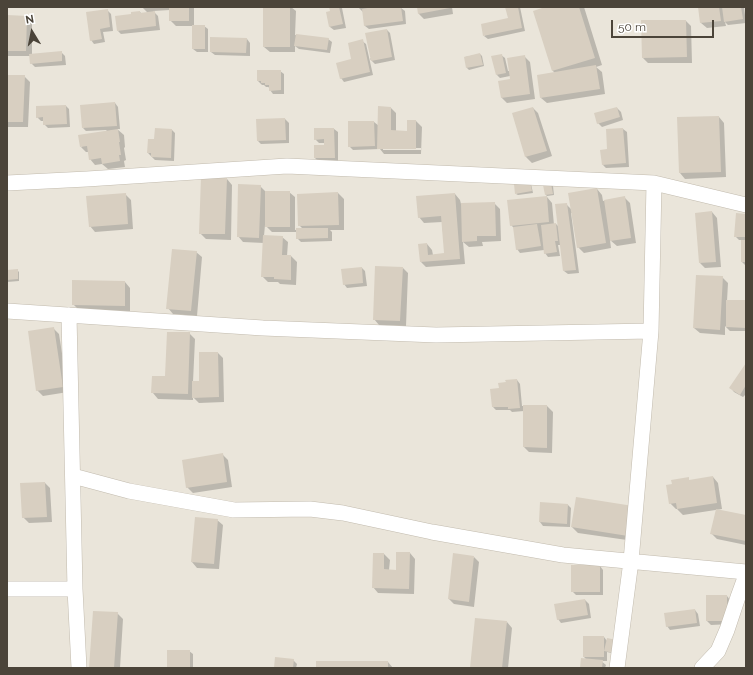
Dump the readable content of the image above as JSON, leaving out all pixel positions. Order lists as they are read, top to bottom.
{
  "scale_bar": "50 m",
  "north": "top"
}
